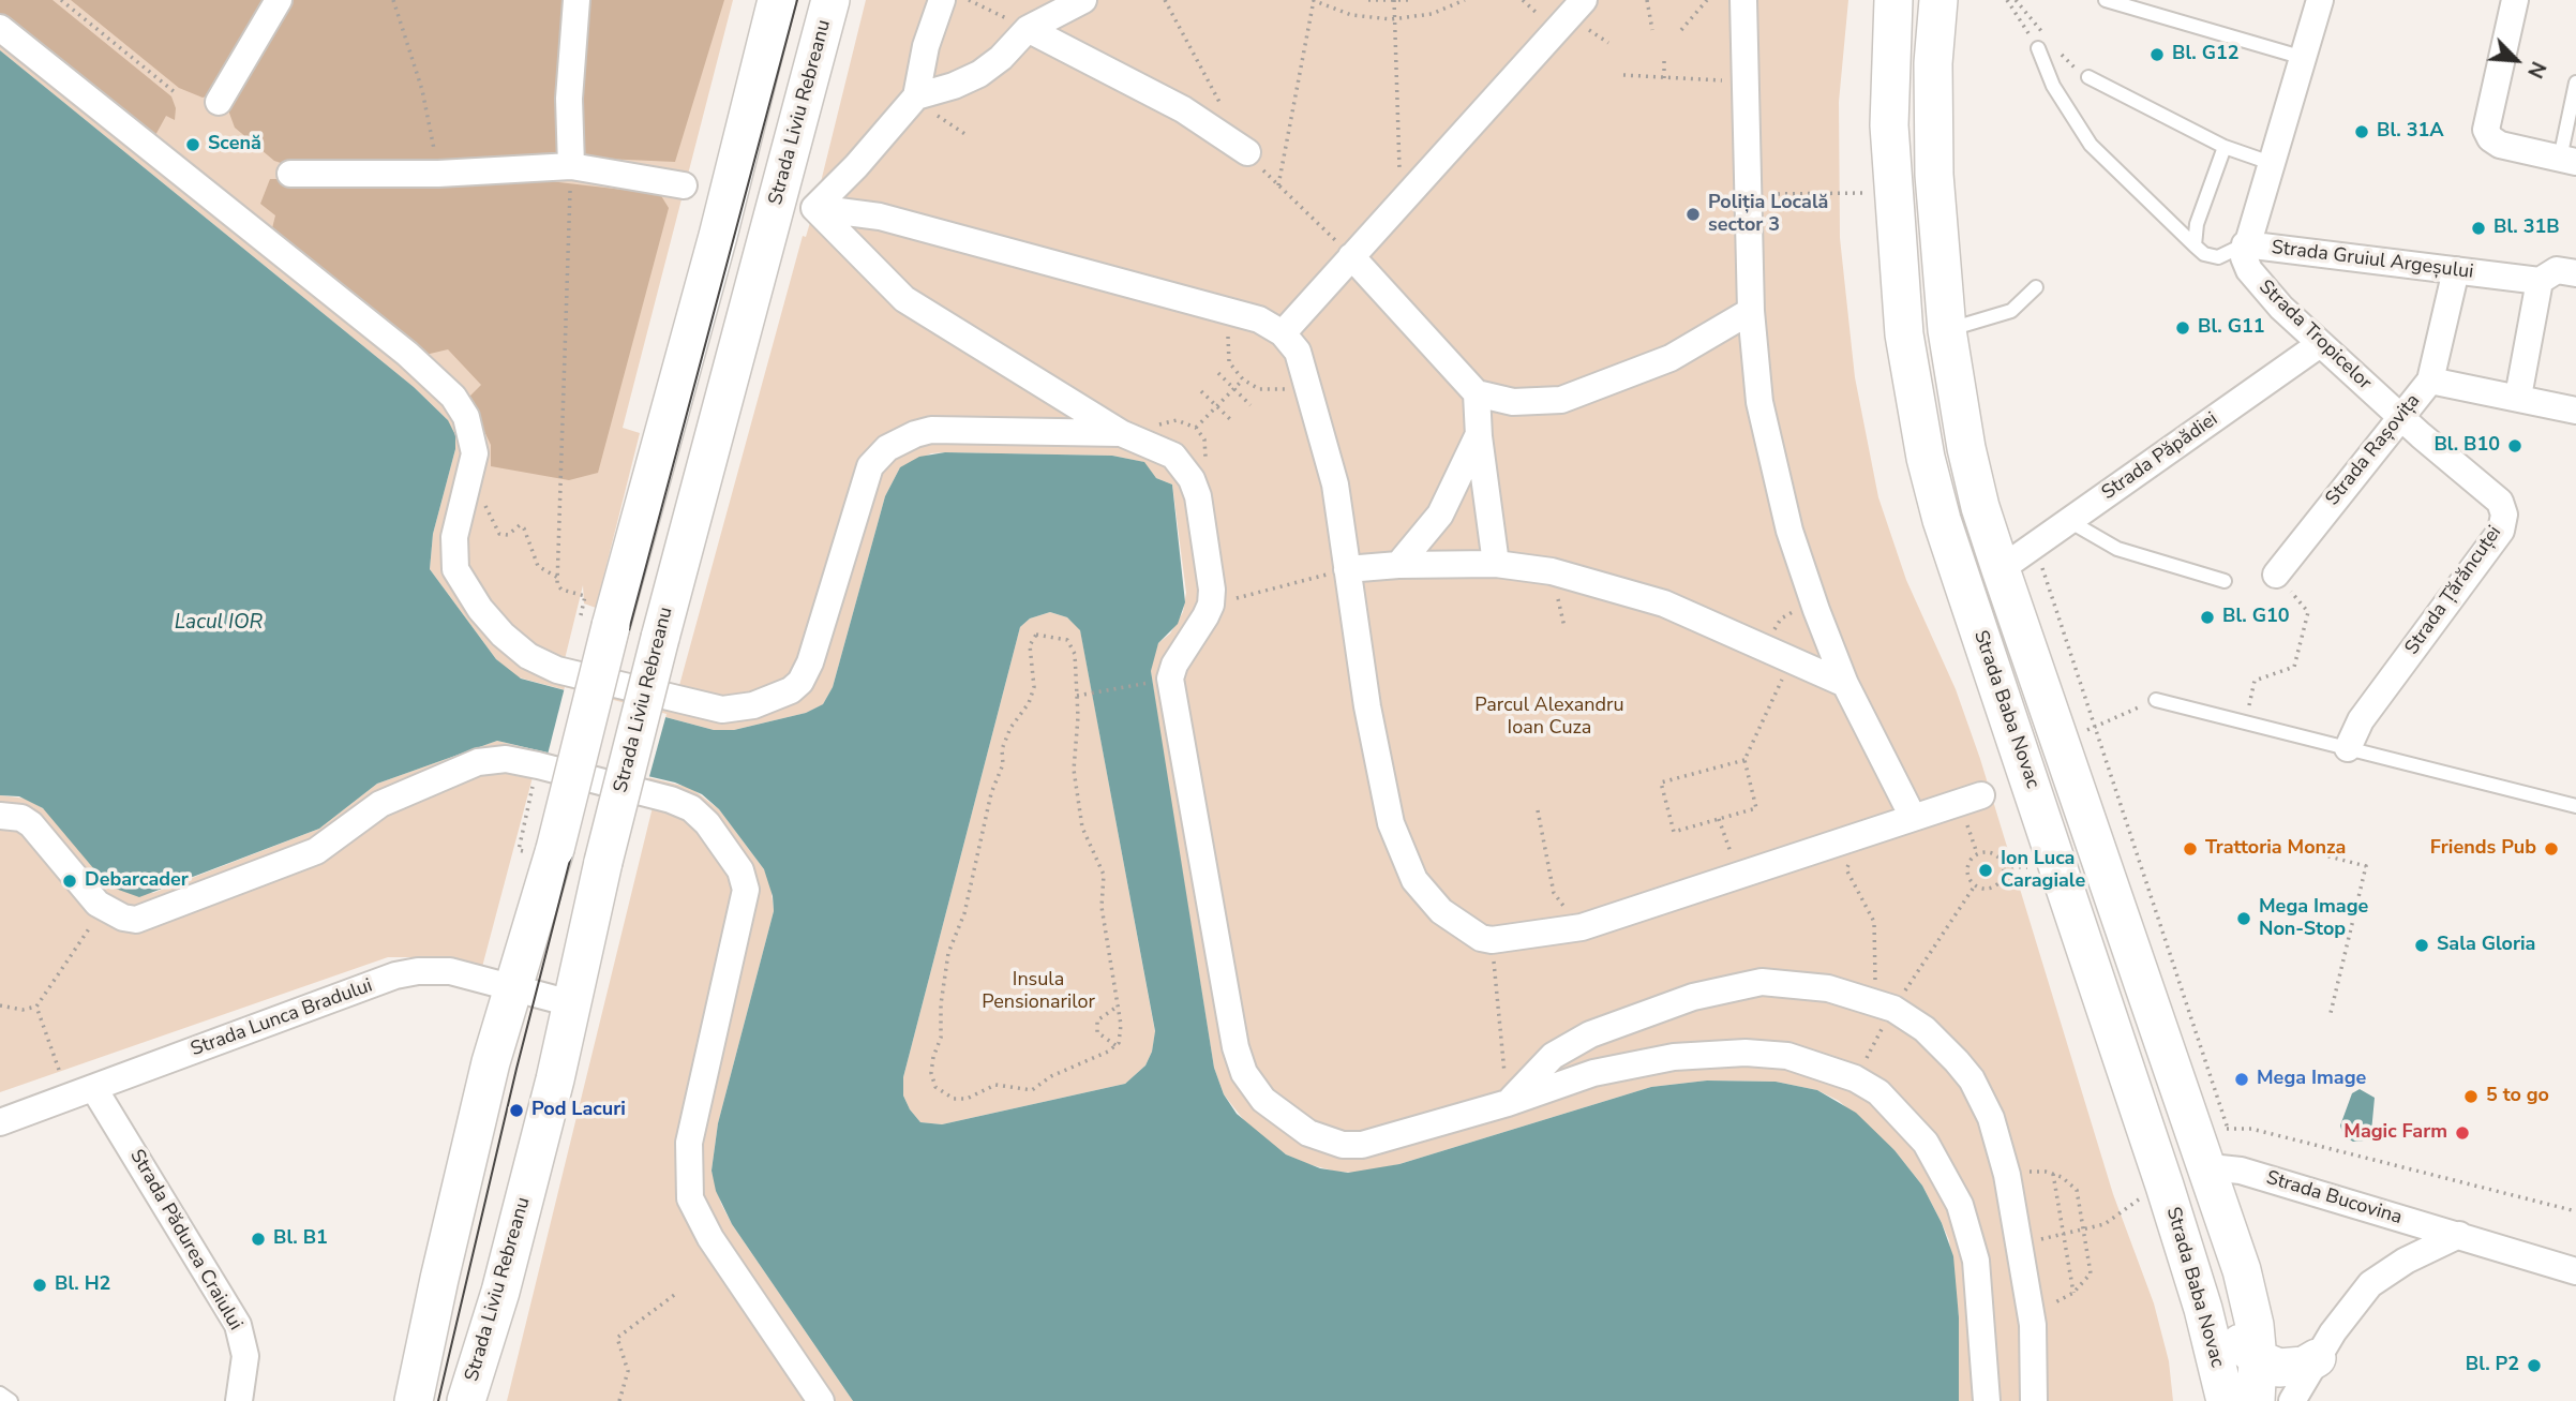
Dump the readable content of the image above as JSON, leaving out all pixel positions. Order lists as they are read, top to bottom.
{
  "streets": {
    "main road": ["Strada Liviu Rebreanu", "Strada Baba Novac"],
    "street": [
      "Strada Gruiul Argeșului",
      "Strada Tropicelor",
      "Strada Rașovița",
      "Strada Păpădiei",
      "Strada Țărăncuței",
      "Strada Lunca Bradului",
      "Strada Bucovina",
      "Strada Pădurea Craiului"
    ]
  },
  "crossings": [
    ["Strada Liviu Rebreanu", "Strada Lunca Bradului"],
    ["Strada Gruiul Argeșului", "Strada Tropicelor"],
    ["Strada Gruiul Argeșului", "Strada Rașovița"],
    ["Strada Tropicelor", "Strada Rașovița"],
    ["Strada Tropicelor", "Strada Păpădiei"],
    ["Strada Tropicelor", "Strada Țărăncuței"],
    ["Strada Rașovița", "Strada Țărăncuței"],
    ["Strada Lunca Bradului", "Strada Pădurea Craiului"]
  ],
  "water": ["Lacul IOR"],
  "parks": ["Parcul Alexandru Ioan Cuza", "Insula Pensionarilor"],
  "places": [
    "Bl. G12",
    "Bl. 31A",
    "Scenă",
    "Poliția Locală sector 3",
    "Bl. 31B",
    "Bl. G11",
    "Bl. B10",
    "Bl. G10",
    "Trattoria Monza",
    "Friends Pub",
    "Ion Luca Caragiale",
    "Debarcader",
    "Mega Image Non-Stop",
    "Sala Gloria",
    "Mega Image",
    "5 to go",
    "Pod Lacuri",
    "Magic Farm",
    "Bl. B1",
    "Bl. H2",
    "Bl. P2"
  ],
  "north": "bottom right"
}
